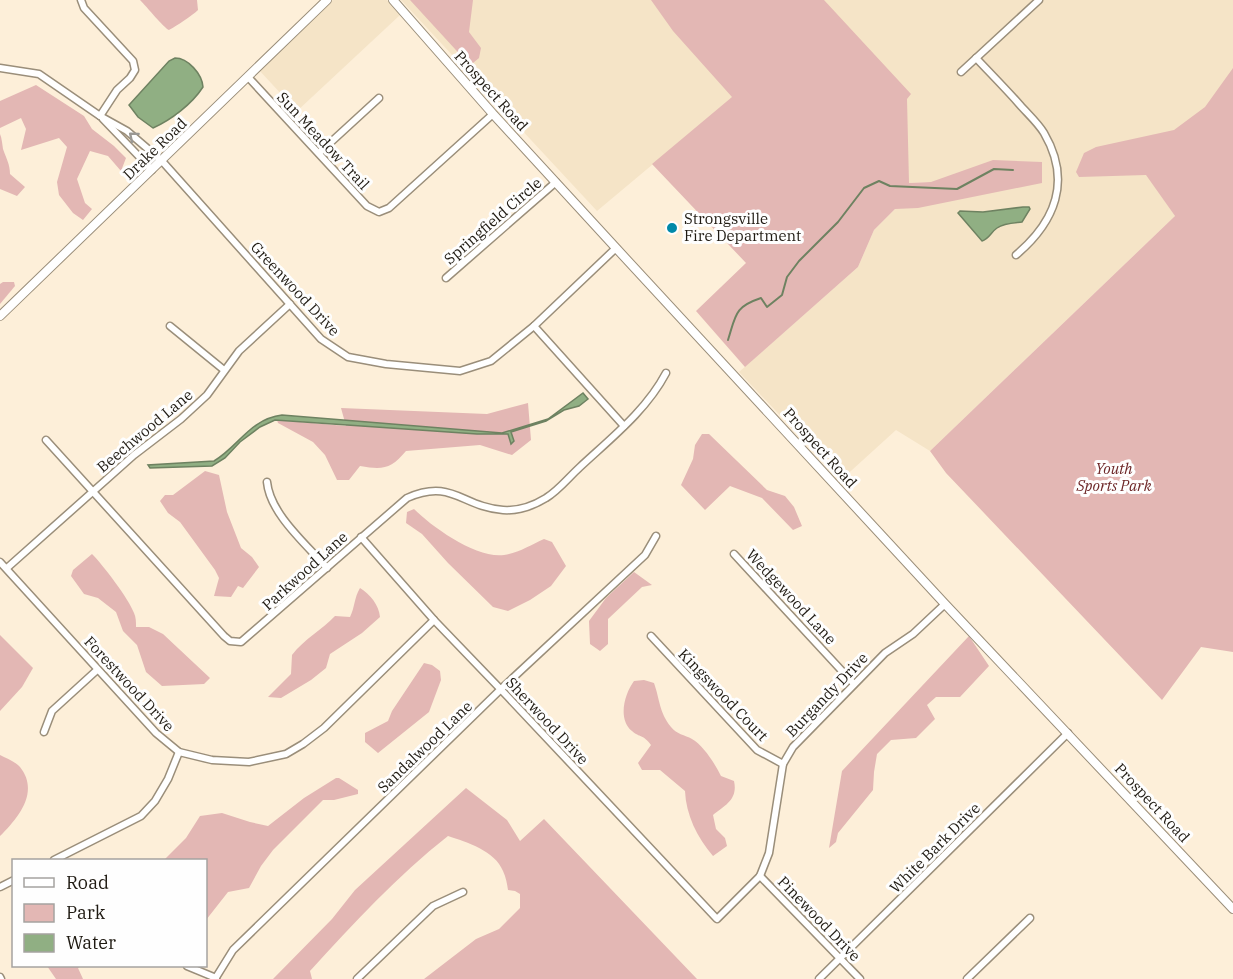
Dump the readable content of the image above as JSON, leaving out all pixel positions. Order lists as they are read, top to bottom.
{
  "streets": {
    "street": [
      "Prospect Road",
      "Sun Meadow Trail",
      "Drake Road",
      "Springfield Circle",
      "Greenwood Drive",
      "Beechwood Lane",
      "Parkwood Lane",
      "Wedgewood Lane",
      "Forestwood Drive",
      "Kingswood Court",
      "Burgandy Drive",
      "Sherwood Drive",
      "Sandalwood Lane",
      "White Bark Drive",
      "Pinewood Drive"
    ]
  },
  "crossings": [
    ["Prospect Road", "Sun Meadow Trail"],
    ["Prospect Road", "Springfield Circle"],
    ["Prospect Road", "Greenwood Drive"],
    ["Prospect Road", "Burgandy Drive"],
    ["Prospect Road", "White Bark Drive"],
    ["Sun Meadow Trail", "Drake Road"],
    ["Drake Road", "Greenwood Drive"],
    ["Greenwood Drive", "Beechwood Lane"],
    ["Beechwood Lane", "Parkwood Lane"],
    ["Beechwood Lane", "Forestwood Drive"],
    ["Parkwood Lane", "Sherwood Drive"],
    ["Wedgewood Lane", "Burgandy Drive"],
    ["Forestwood Drive", "Sherwood Drive"],
    ["Kingswood Court", "Burgandy Drive"],
    ["Burgandy Drive", "Sherwood Drive"],
    ["Burgandy Drive", "Pinewood Drive"],
    ["Sherwood Drive", "Sandalwood Lane"],
    ["White Bark Drive", "Pinewood Drive"]
  ],
  "parks": ["Youth Sports Park"],
  "places": ["Strongsville Fire Department"],
  "legend": ["Road", "Park", "Water"]
}
